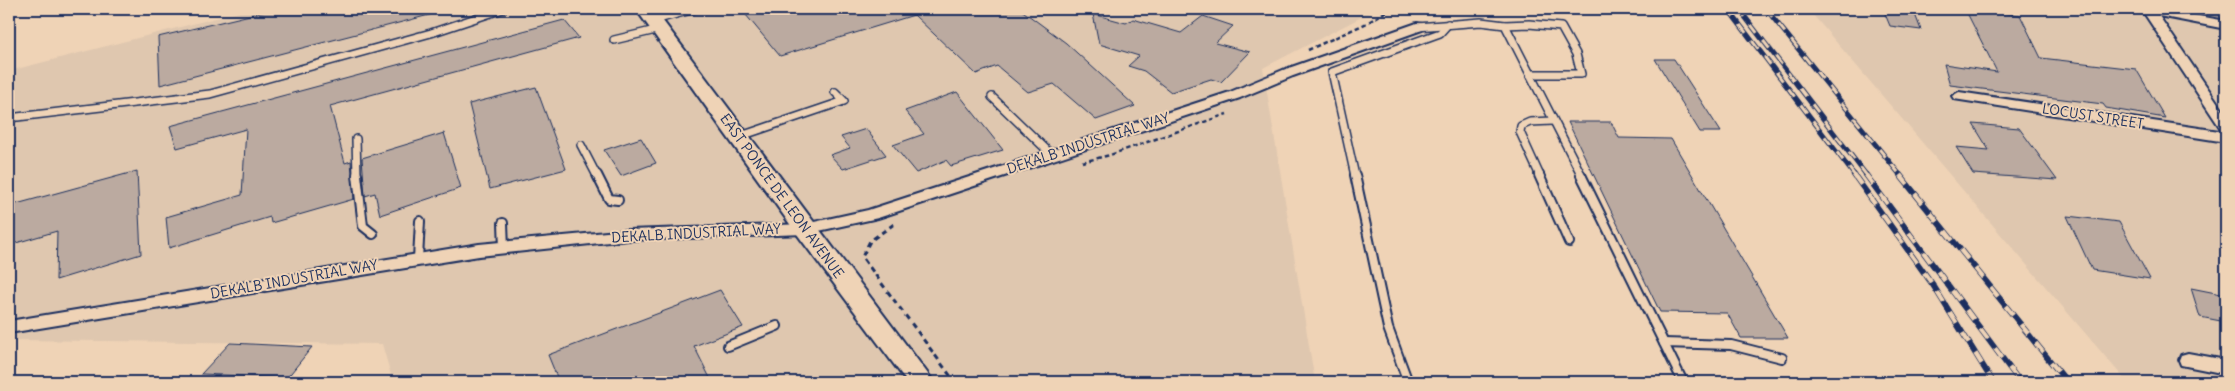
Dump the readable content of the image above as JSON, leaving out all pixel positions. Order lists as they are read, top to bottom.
{
  "streets": {
    "main road": ["EAST PONCE DE LEON AVENUE"],
    "street": ["LOCUST STREET", "DEKALB INDUSTRIAL WAY"]
  },
  "crossings": [
    ["DEKALB INDUSTRIAL WAY", "EAST PONCE DE LEON AVENUE"]
  ]
}
